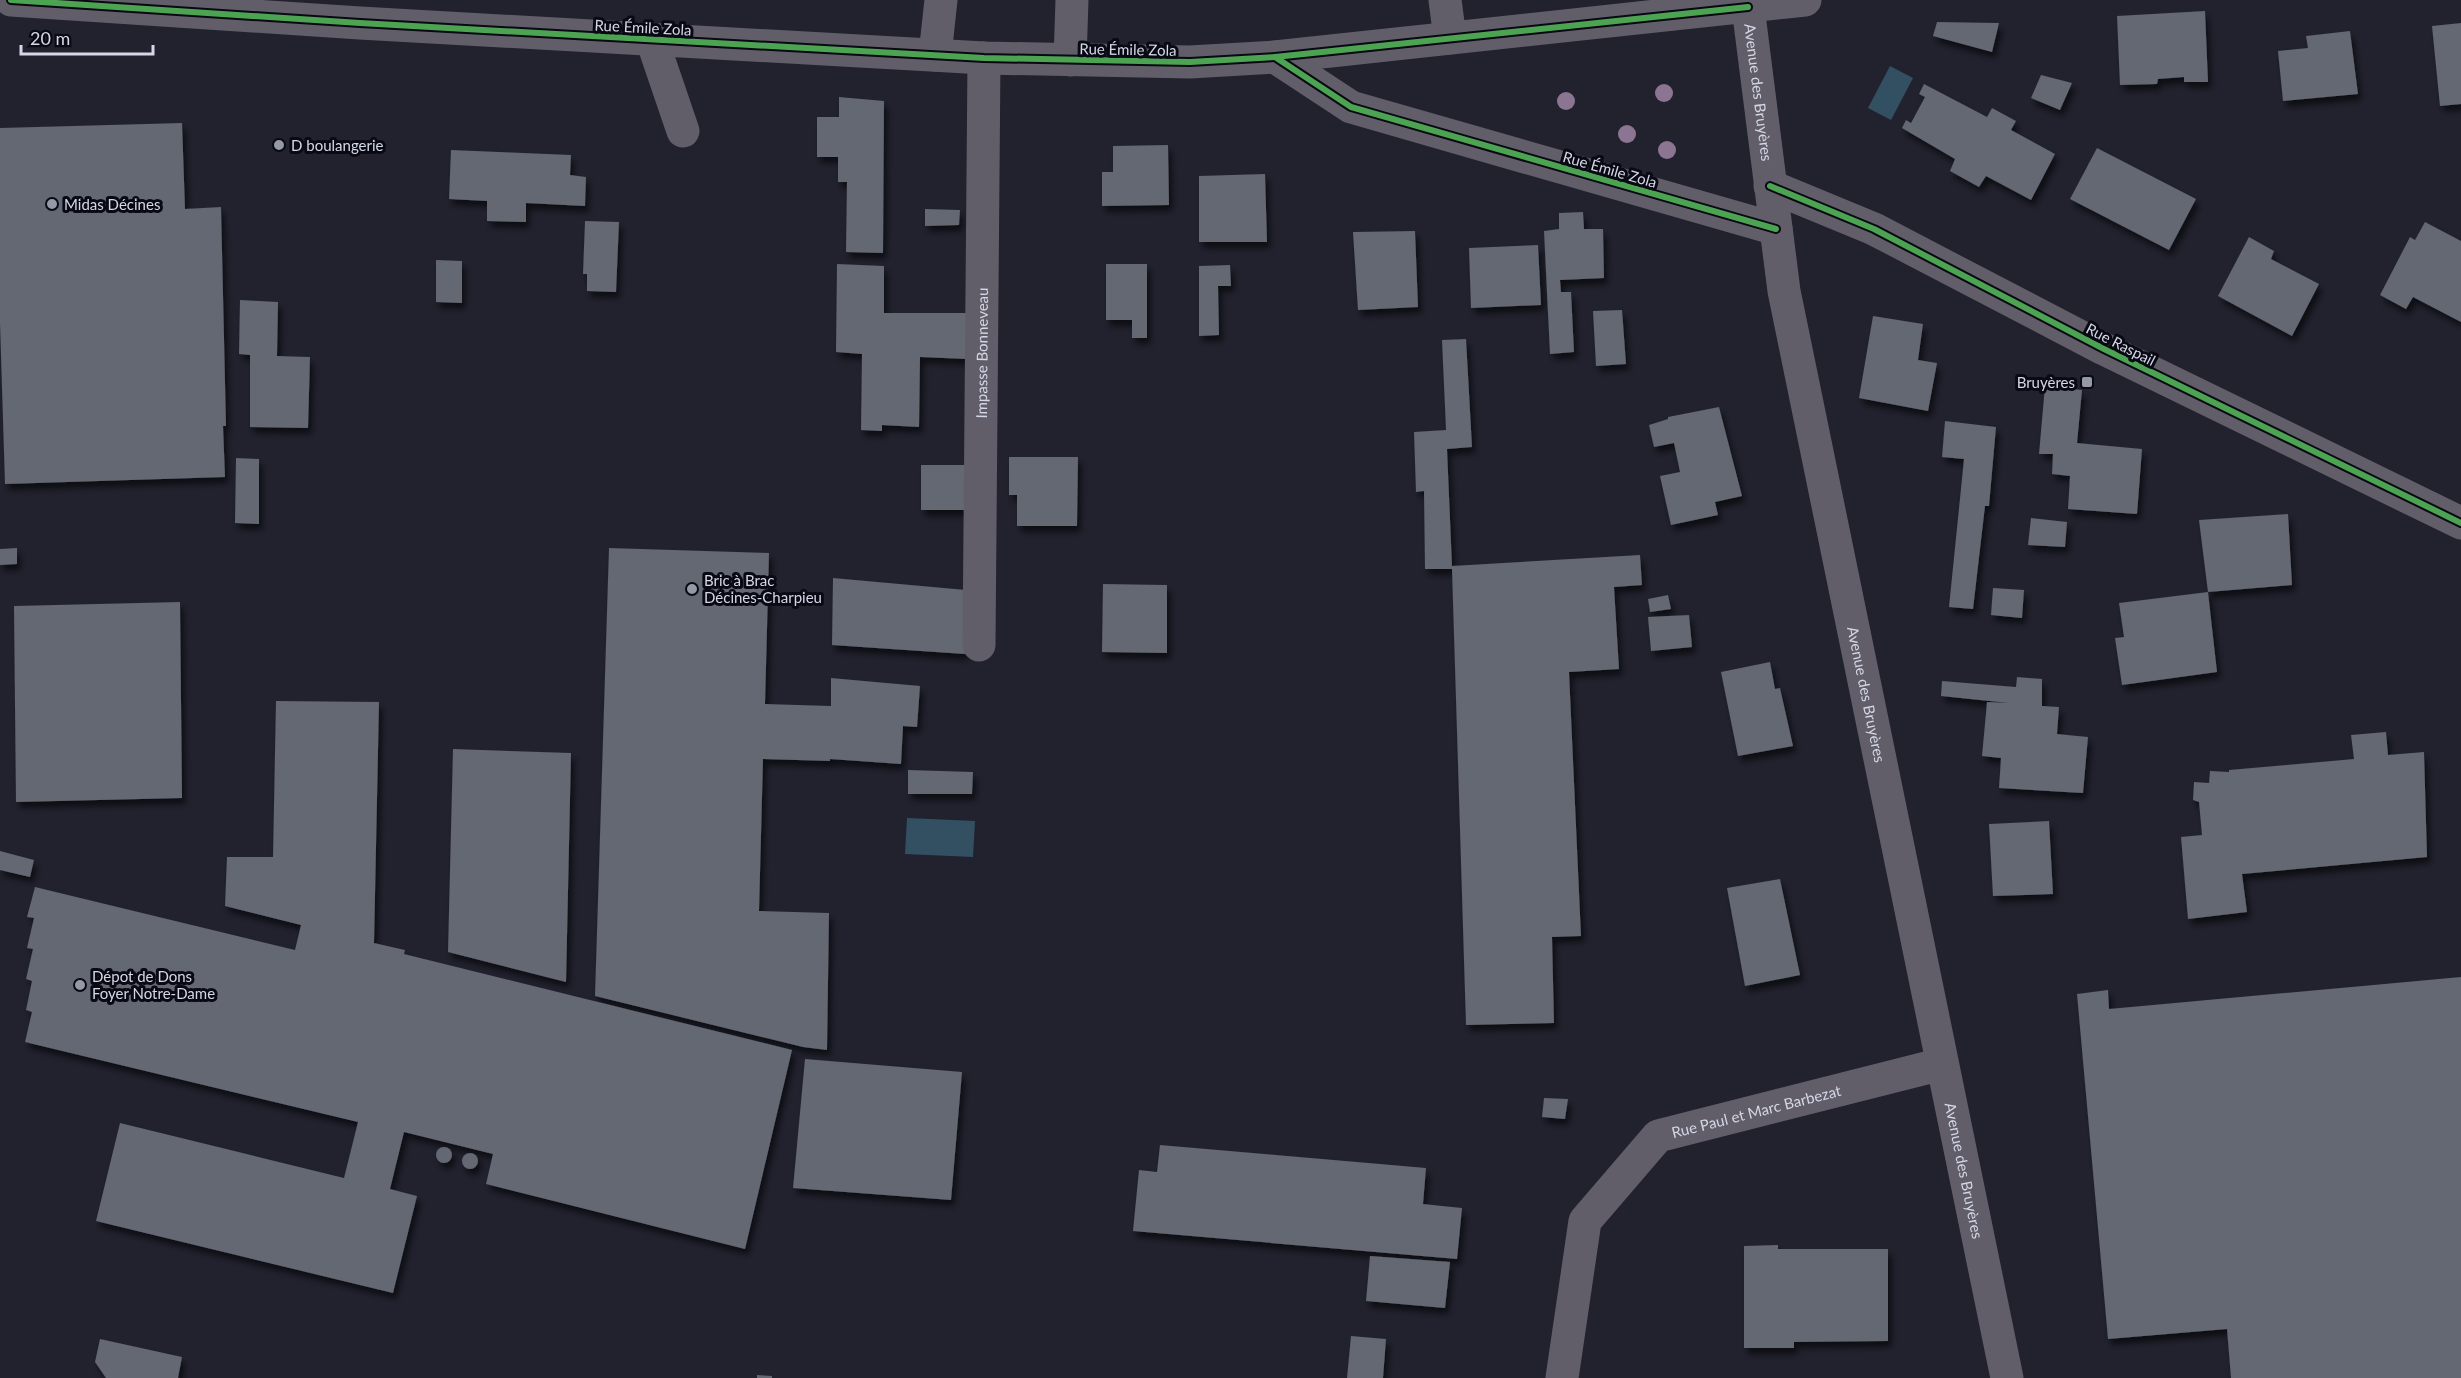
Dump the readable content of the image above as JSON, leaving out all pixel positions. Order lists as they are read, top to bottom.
{
  "streets": {
    "street": [
      "Rue Émile Zola",
      "Avenue des Bruyères",
      "Rue Raspail",
      "Impasse Bonneveau",
      "Rue Paul et Marc Barbezat"
    ]
  },
  "crossings": [
    ["Rue Émile Zola", "Avenue des Bruyères"],
    ["Rue Émile Zola", "Impasse Bonneveau"],
    ["Avenue des Bruyères", "Rue Raspail"],
    ["Avenue des Bruyères", "Rue Paul et Marc Barbezat"]
  ],
  "places": {
    "other": [
      "D boulangerie",
      "Midas Décines",
      "Bric à Brac Décines-Charpieu",
      "Dépot de Dons Foyer Notre-Dame"
    ],
    "transit": ["Bruyères"]
  },
  "scale_bar": "20 m"
}
